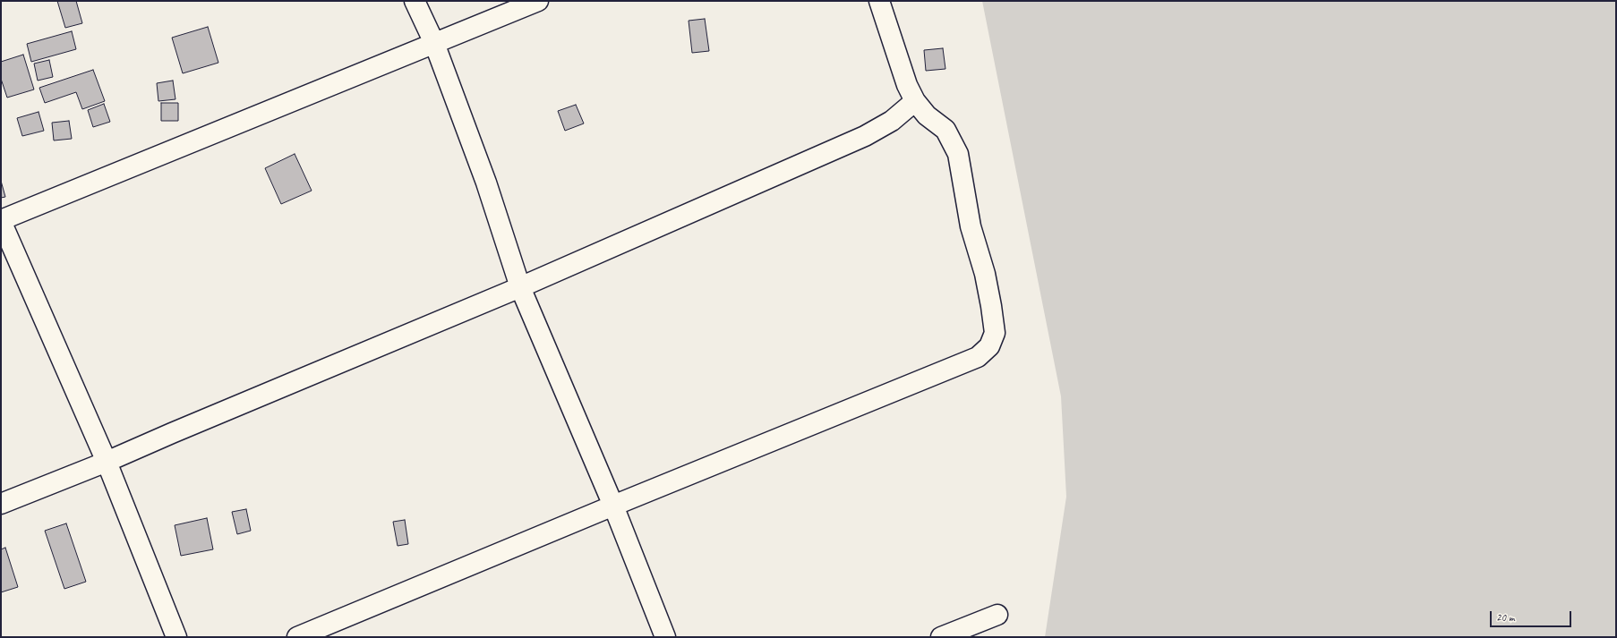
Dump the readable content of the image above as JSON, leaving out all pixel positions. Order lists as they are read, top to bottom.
{
  "scale_bar": "20 m"
}
